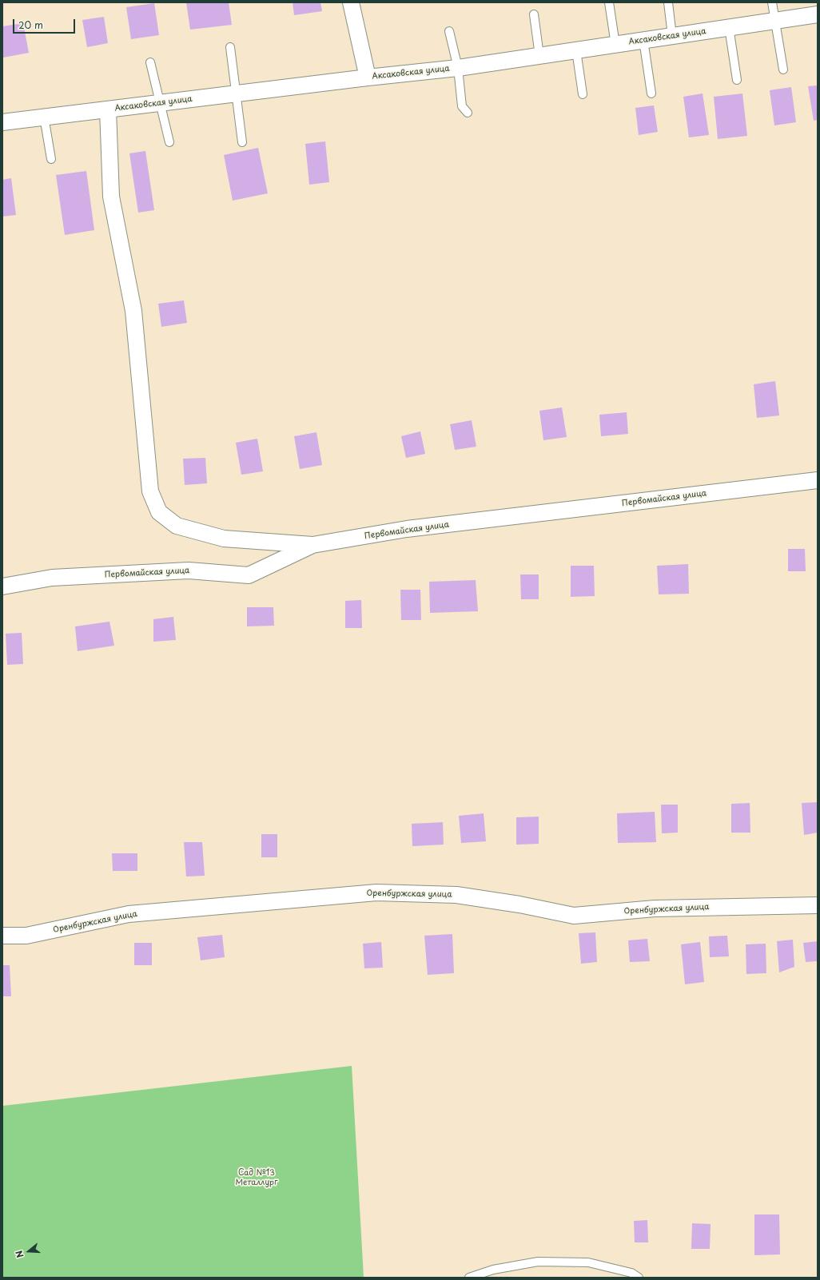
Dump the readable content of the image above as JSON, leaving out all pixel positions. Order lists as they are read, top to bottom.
{
  "streets": {
    "street": ["Аксаковская улица", "Первомайская улица", "Оренбуржская улица"]
  },
  "parks": ["Сад №13 Металлург"],
  "scale_bar": "20 m",
  "north": "left"
}
